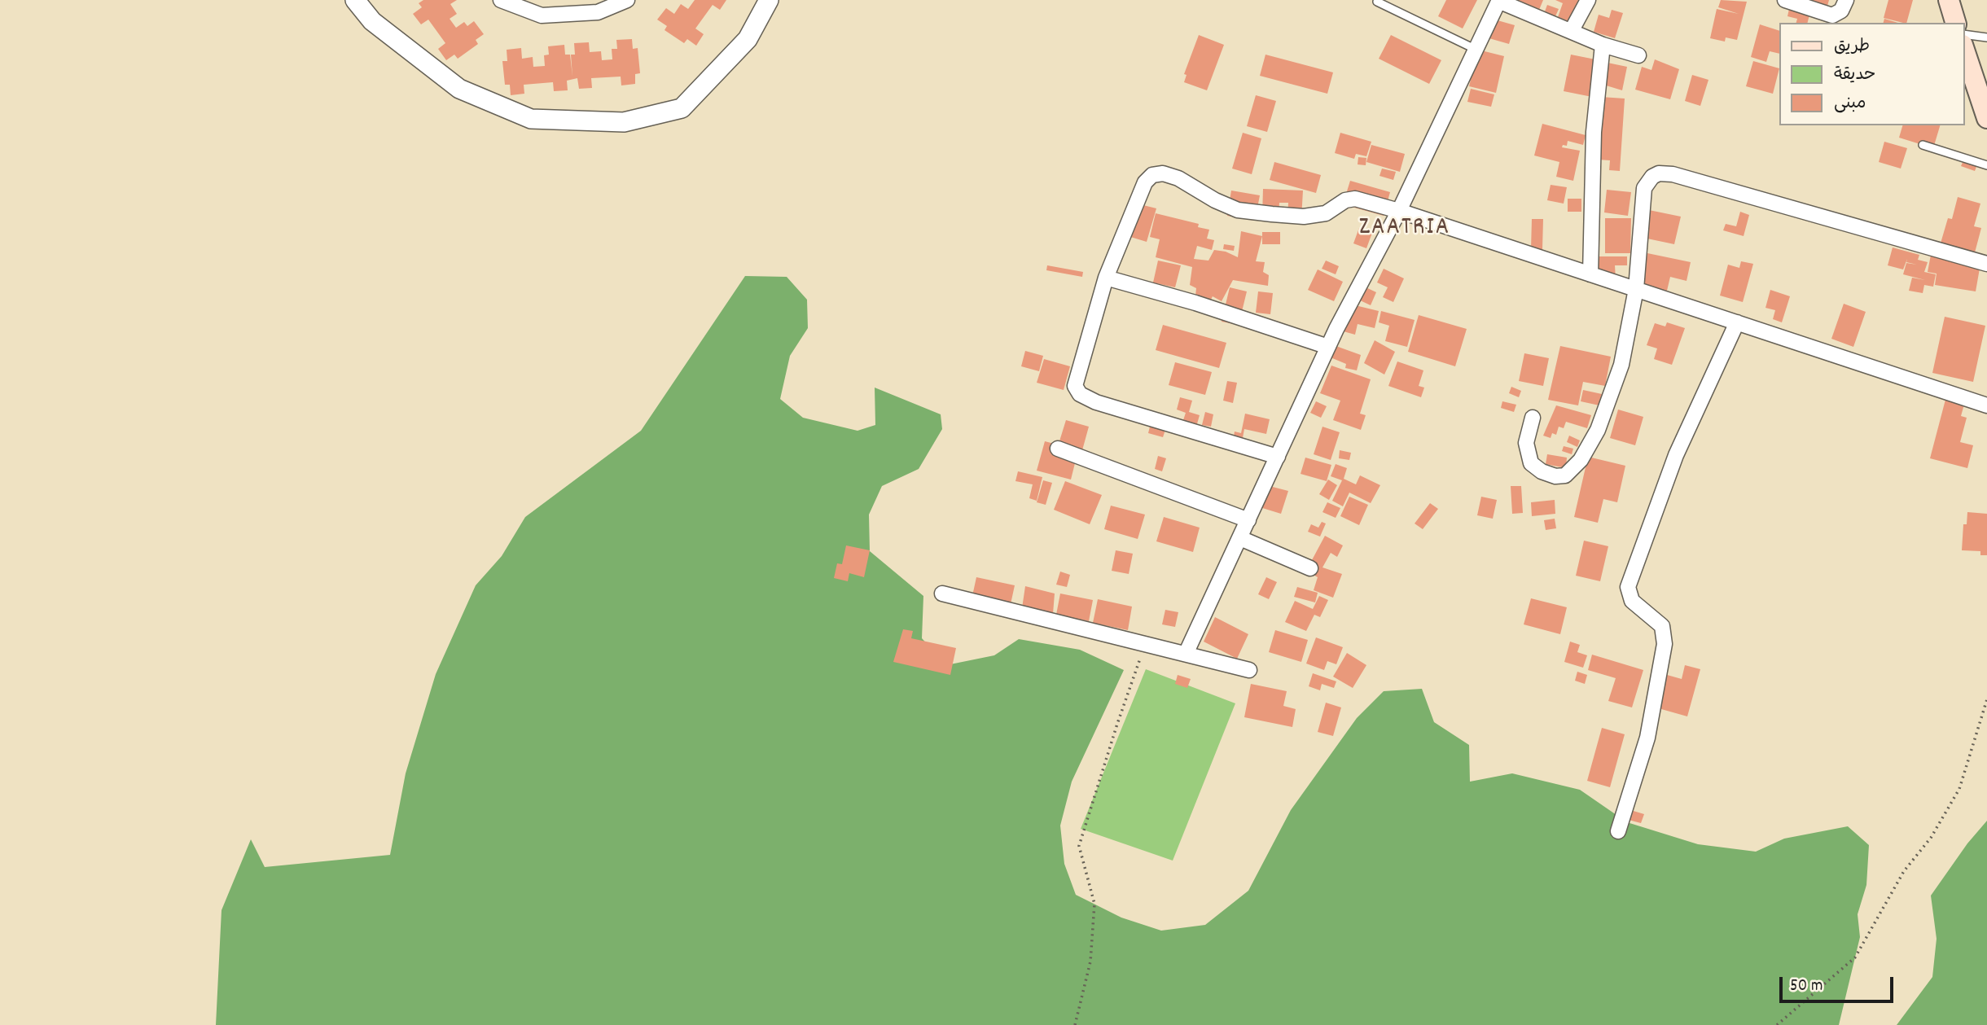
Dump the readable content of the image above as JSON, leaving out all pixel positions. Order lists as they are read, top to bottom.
{
  "districts": ["ZAATRIA"],
  "legend": ["طريق", "حديقة", "مبنى"],
  "scale_bar": "50 m"
}
